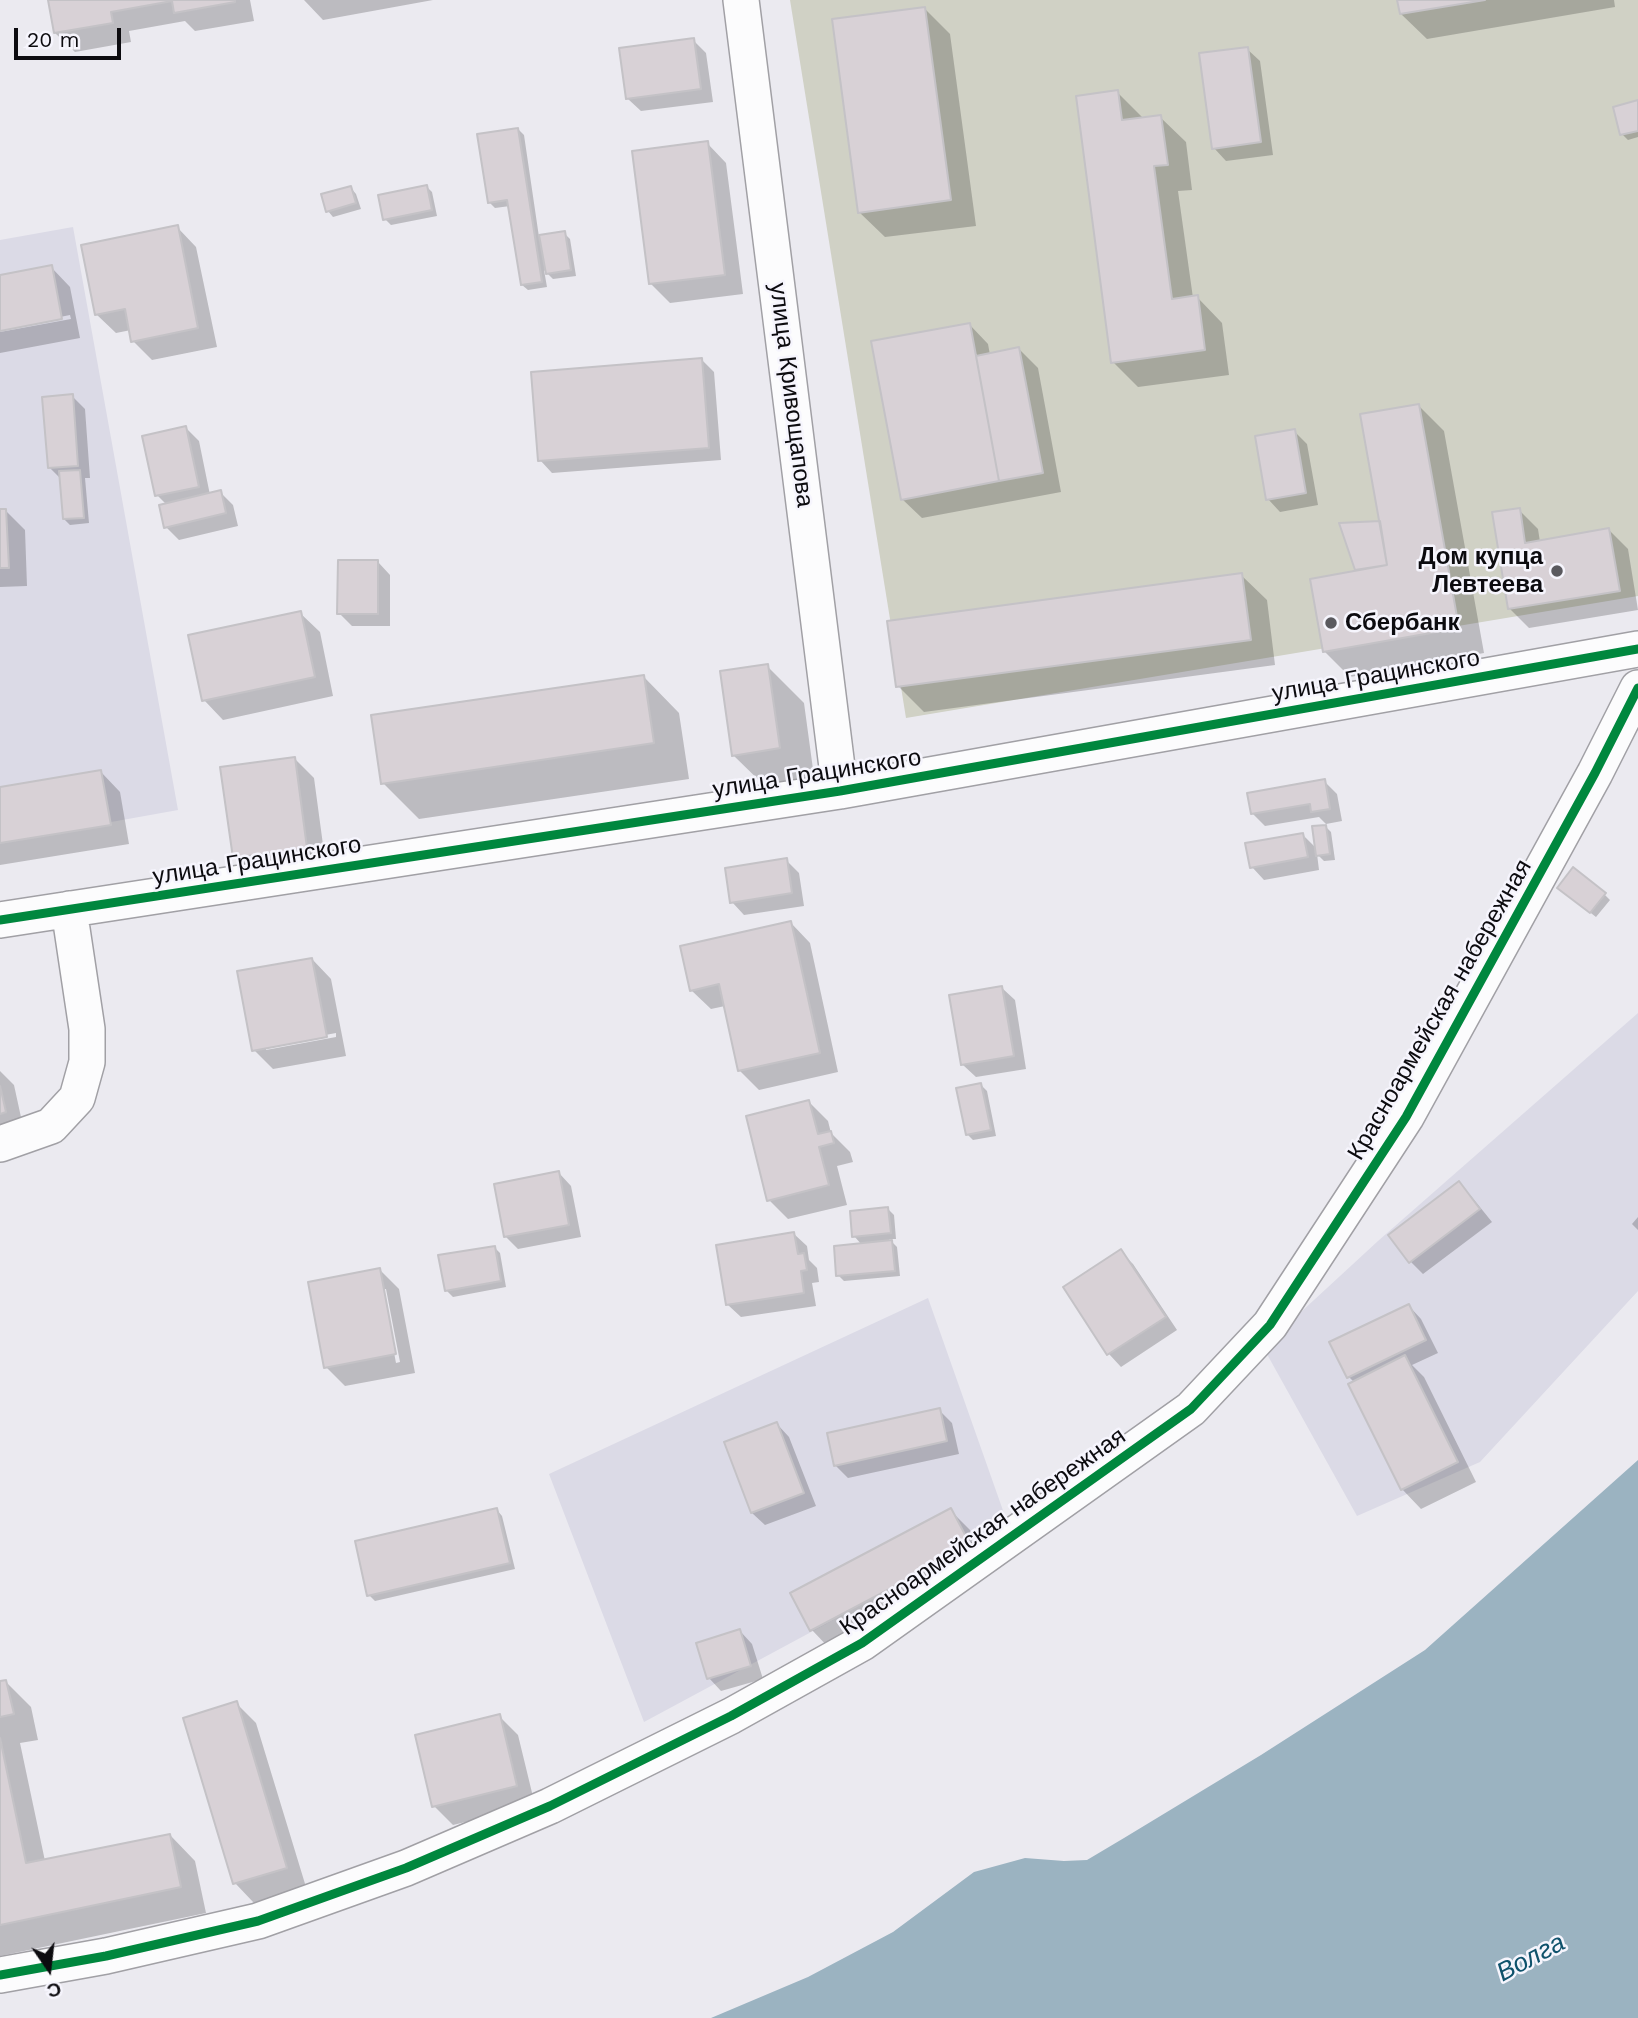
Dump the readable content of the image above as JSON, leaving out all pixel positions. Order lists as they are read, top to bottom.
{
  "streets": {
    "street": ["улица Кривощапова", "улица Грацинского", "Красноармейская набережная"]
  },
  "crossings": [
    ["улица Кривощапова", "улица Грацинского"]
  ],
  "water": ["Волга"],
  "places": ["Дом купца Левтеева", "Сбербанк"],
  "scale_bar": "20 m",
  "north": "bottom"
}
